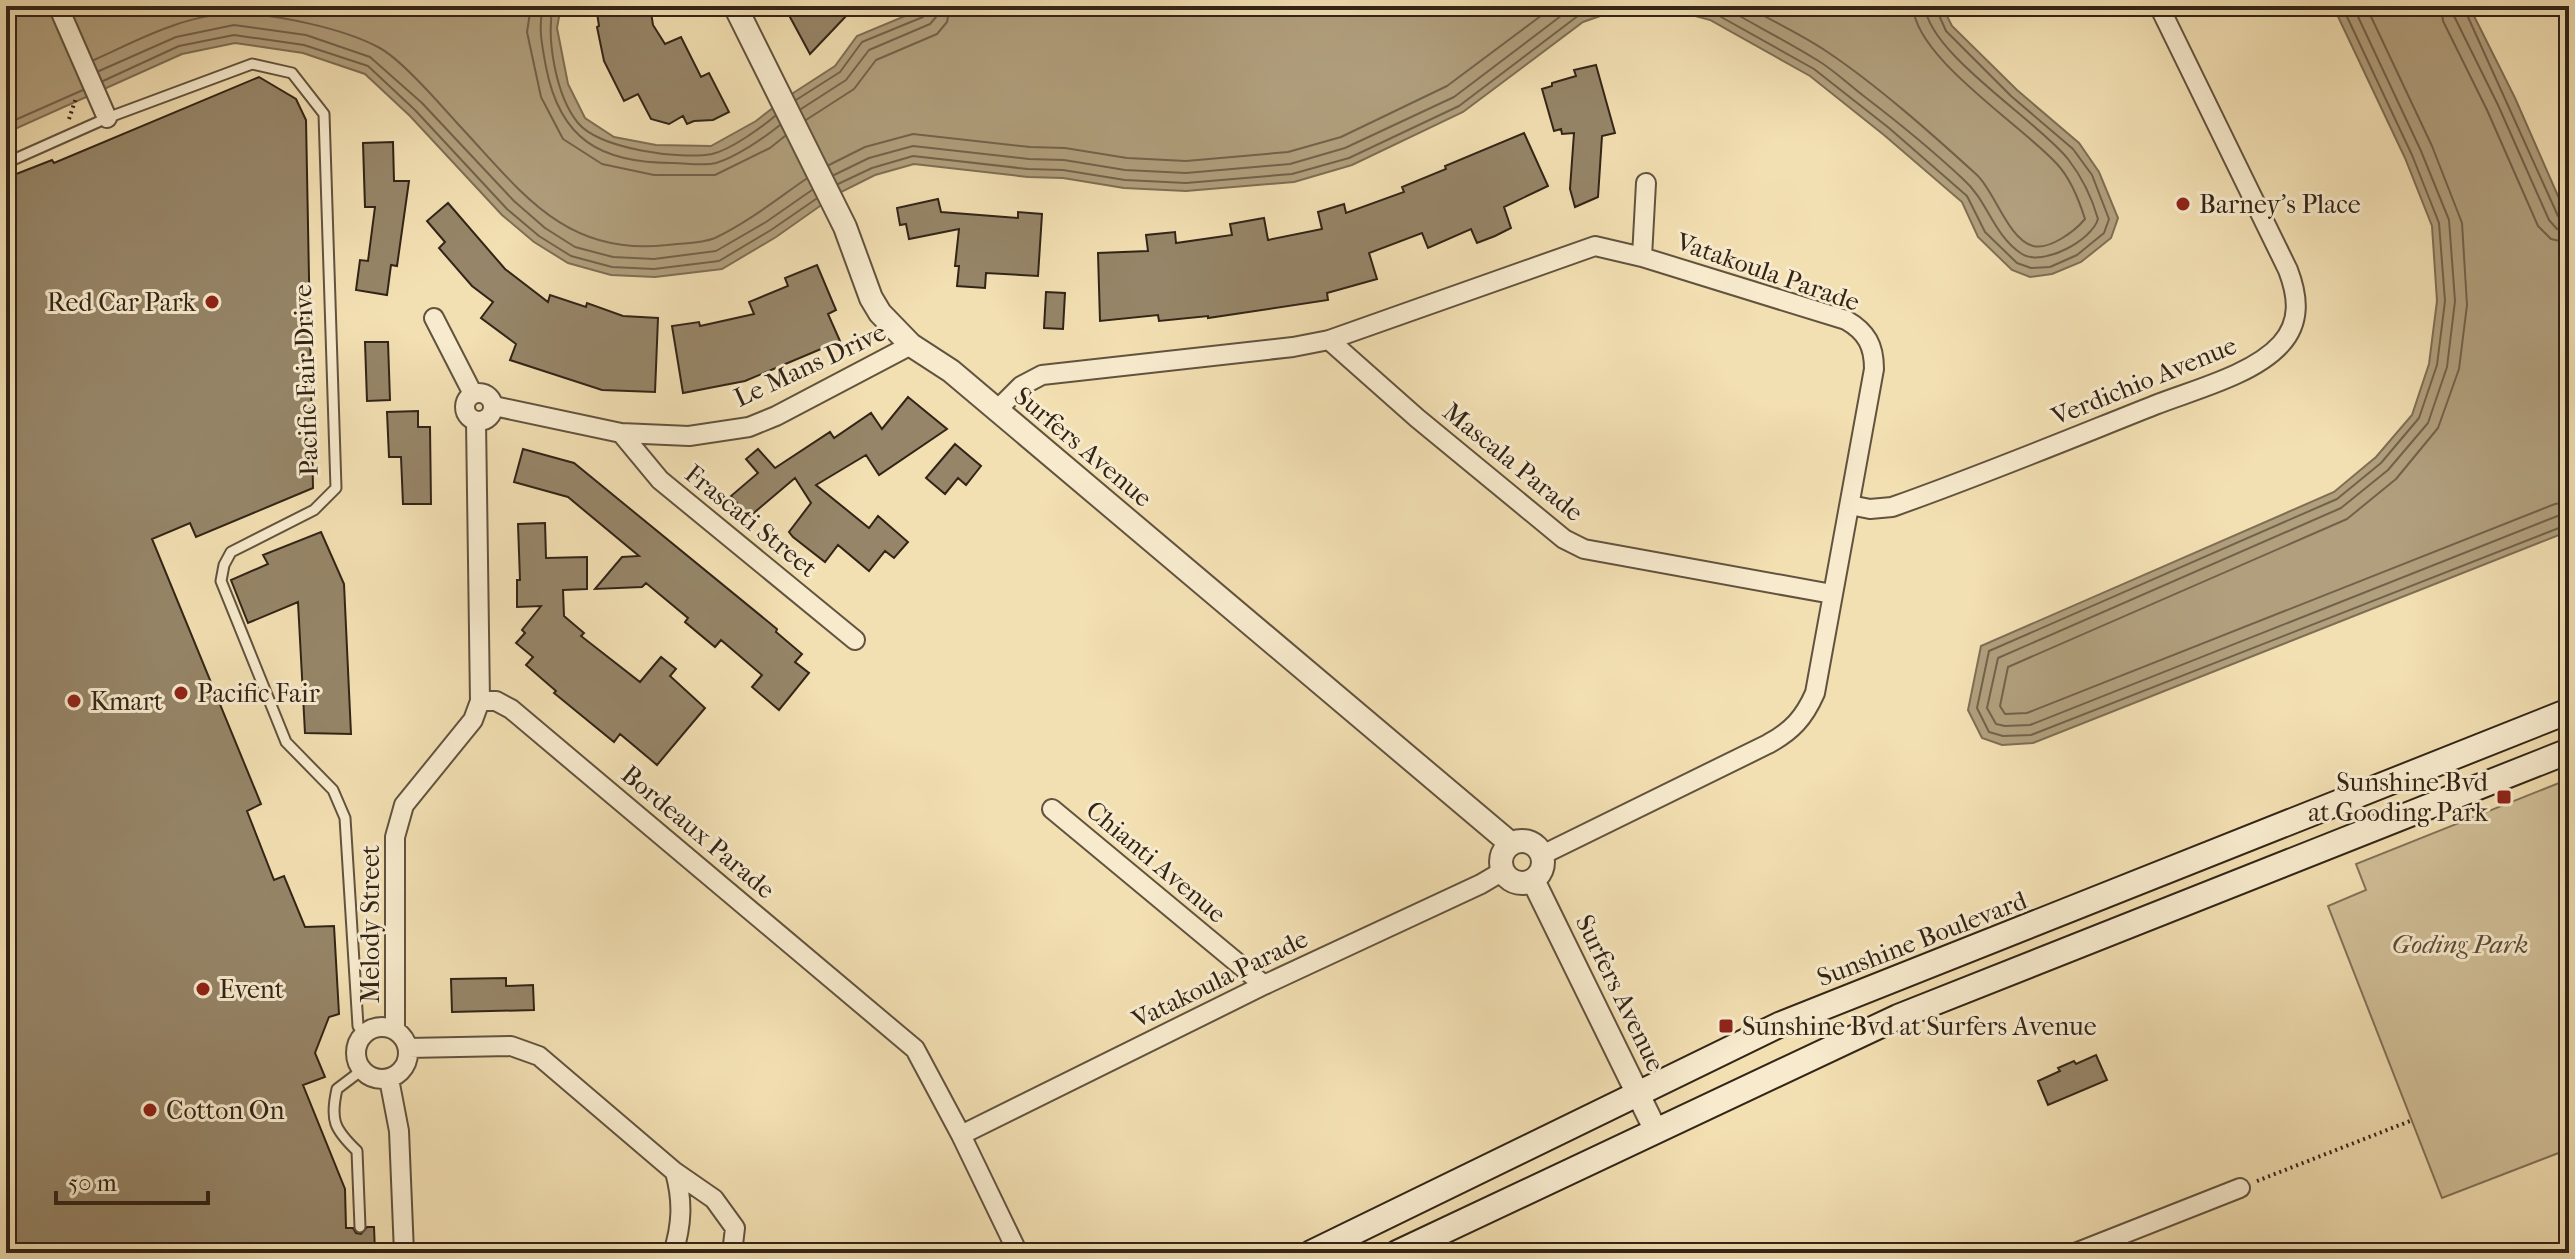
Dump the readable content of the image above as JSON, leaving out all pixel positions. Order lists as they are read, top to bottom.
{
  "streets": {
    "main road": ["Sunshine Boulevard"],
    "street": [
      "Vatakoula Parade",
      "Le Mans Drive",
      "Verdichio Avenue",
      "Surfers Avenue",
      "Mascala Parade",
      "Frascati Street",
      "Bordeaux Parade",
      "Chianti Avenue",
      "Melody Street"
    ],
    "lane": ["Pacific Fair Drive"]
  },
  "crossings": [
    ["Vatakoula Parade", "Verdichio Avenue"],
    ["Vatakoula Parade", "Surfers Avenue"],
    ["Vatakoula Parade", "Mascala Parade"],
    ["Vatakoula Parade", "Bordeaux Parade"],
    ["Vatakoula Parade", "Chianti Avenue"],
    ["Le Mans Drive", "Surfers Avenue"],
    ["Le Mans Drive", "Frascati Street"],
    ["Pacific Fair Drive", "Melody Street"],
    ["Surfers Avenue", "Sunshine Boulevard"],
    ["Bordeaux Parade", "Melody Street"]
  ],
  "parks": ["Goding Park"],
  "places": {
    "other": [
      "Barney's Place",
      "Red Car Park",
      "Pacific Fair",
      "Kmart",
      "Event",
      "Cotton On"
    ],
    "transit": ["Sunshine Bvd at Gooding Park", "Sunshine Bvd at Surfers Avenue"]
  },
  "scale_bar": "50 m"
}
